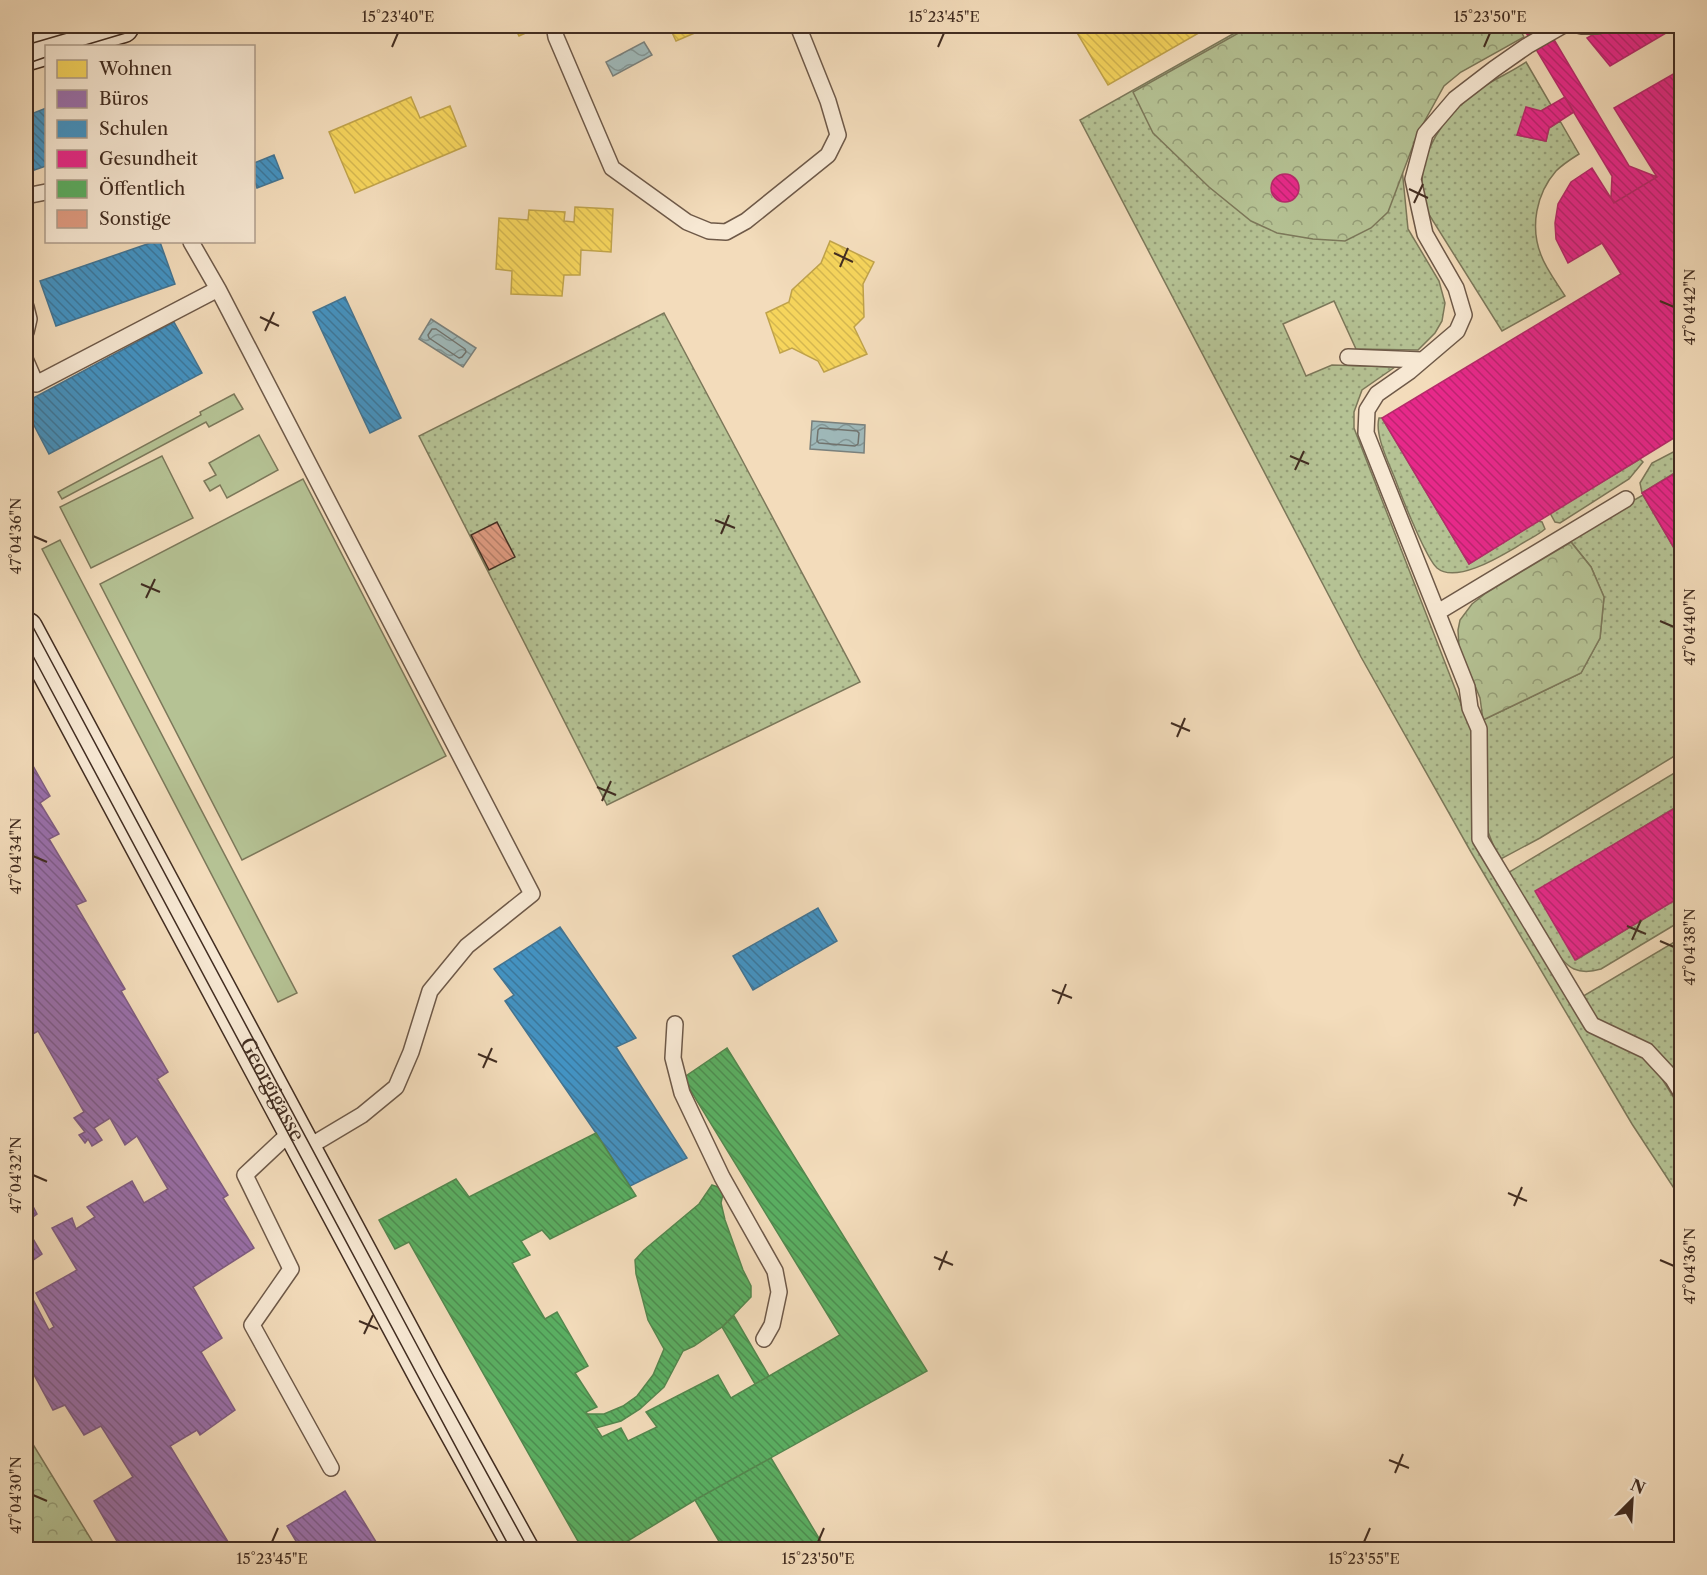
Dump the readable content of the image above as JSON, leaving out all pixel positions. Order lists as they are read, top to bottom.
{
  "streets": {
    "main road": ["Georgigasse"]
  },
  "legend": [
    "Wohnen",
    "Büros",
    "Schulen",
    "Gesundheit",
    "Öffentlich",
    "Sonstige"
  ],
  "north": "top right",
  "coordinates": [
    "15°23'40\"E",
    "15°23'45\"E",
    "15°23'50\"E",
    "47°04'42\"N",
    "47°04'36\"N",
    "47°04'40\"N",
    "47°04'34\"N",
    "47°04'38\"N",
    "47°04'32\"N",
    "47°04'30\"N",
    "15°23'55\"E"
  ]
}
